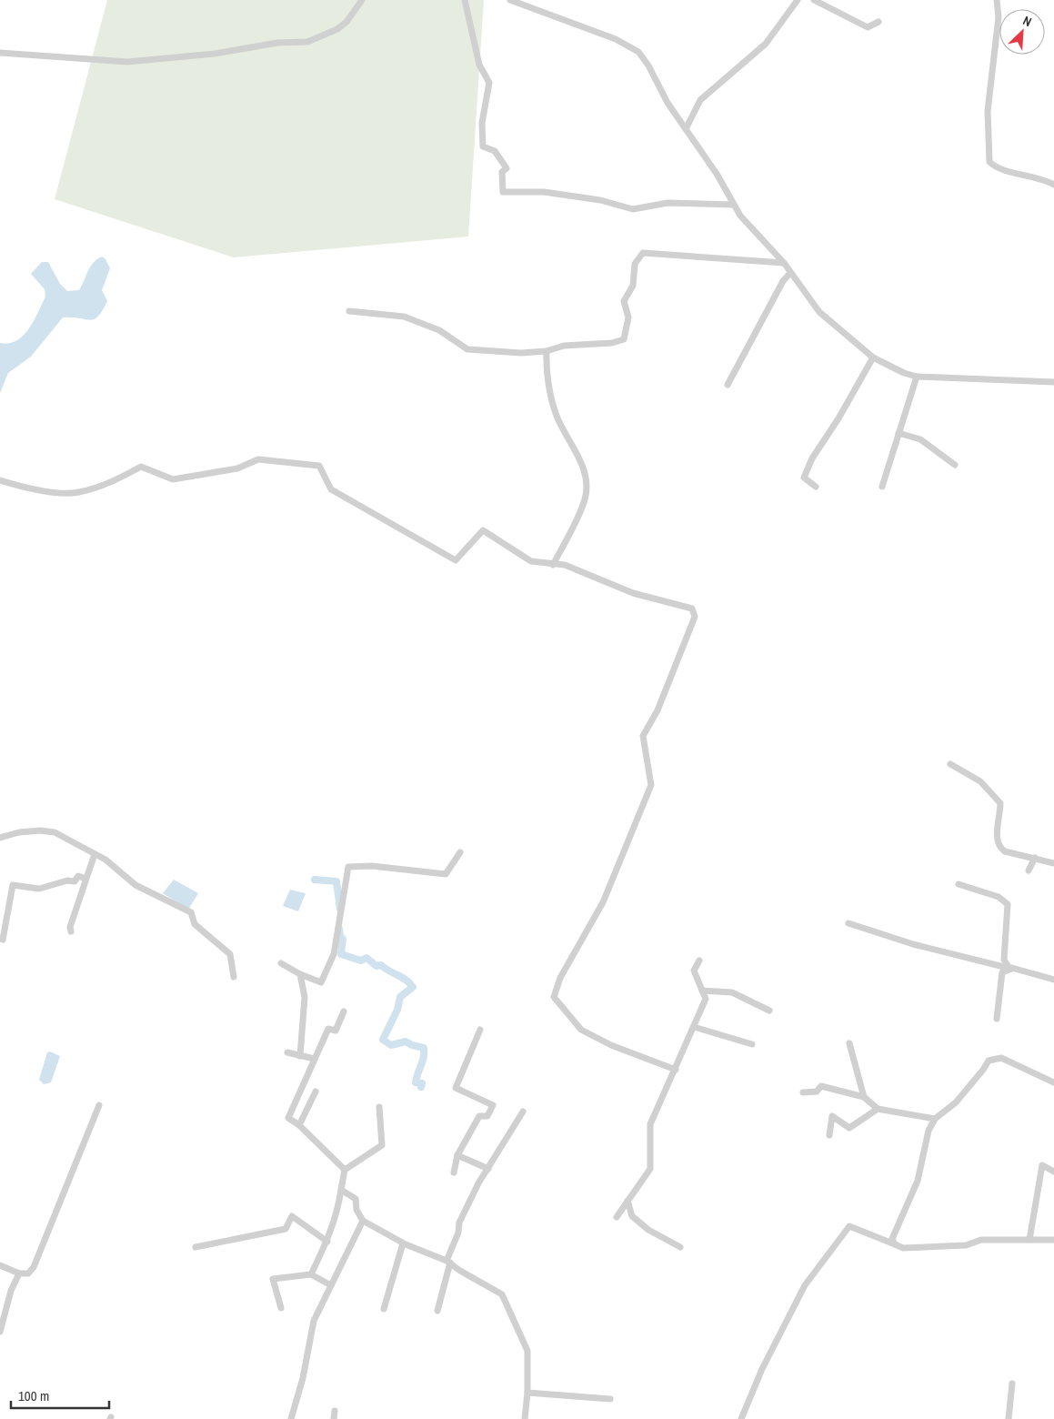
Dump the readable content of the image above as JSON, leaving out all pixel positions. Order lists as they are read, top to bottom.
{
  "scale_bar": "100 m",
  "north": "top right"
}
